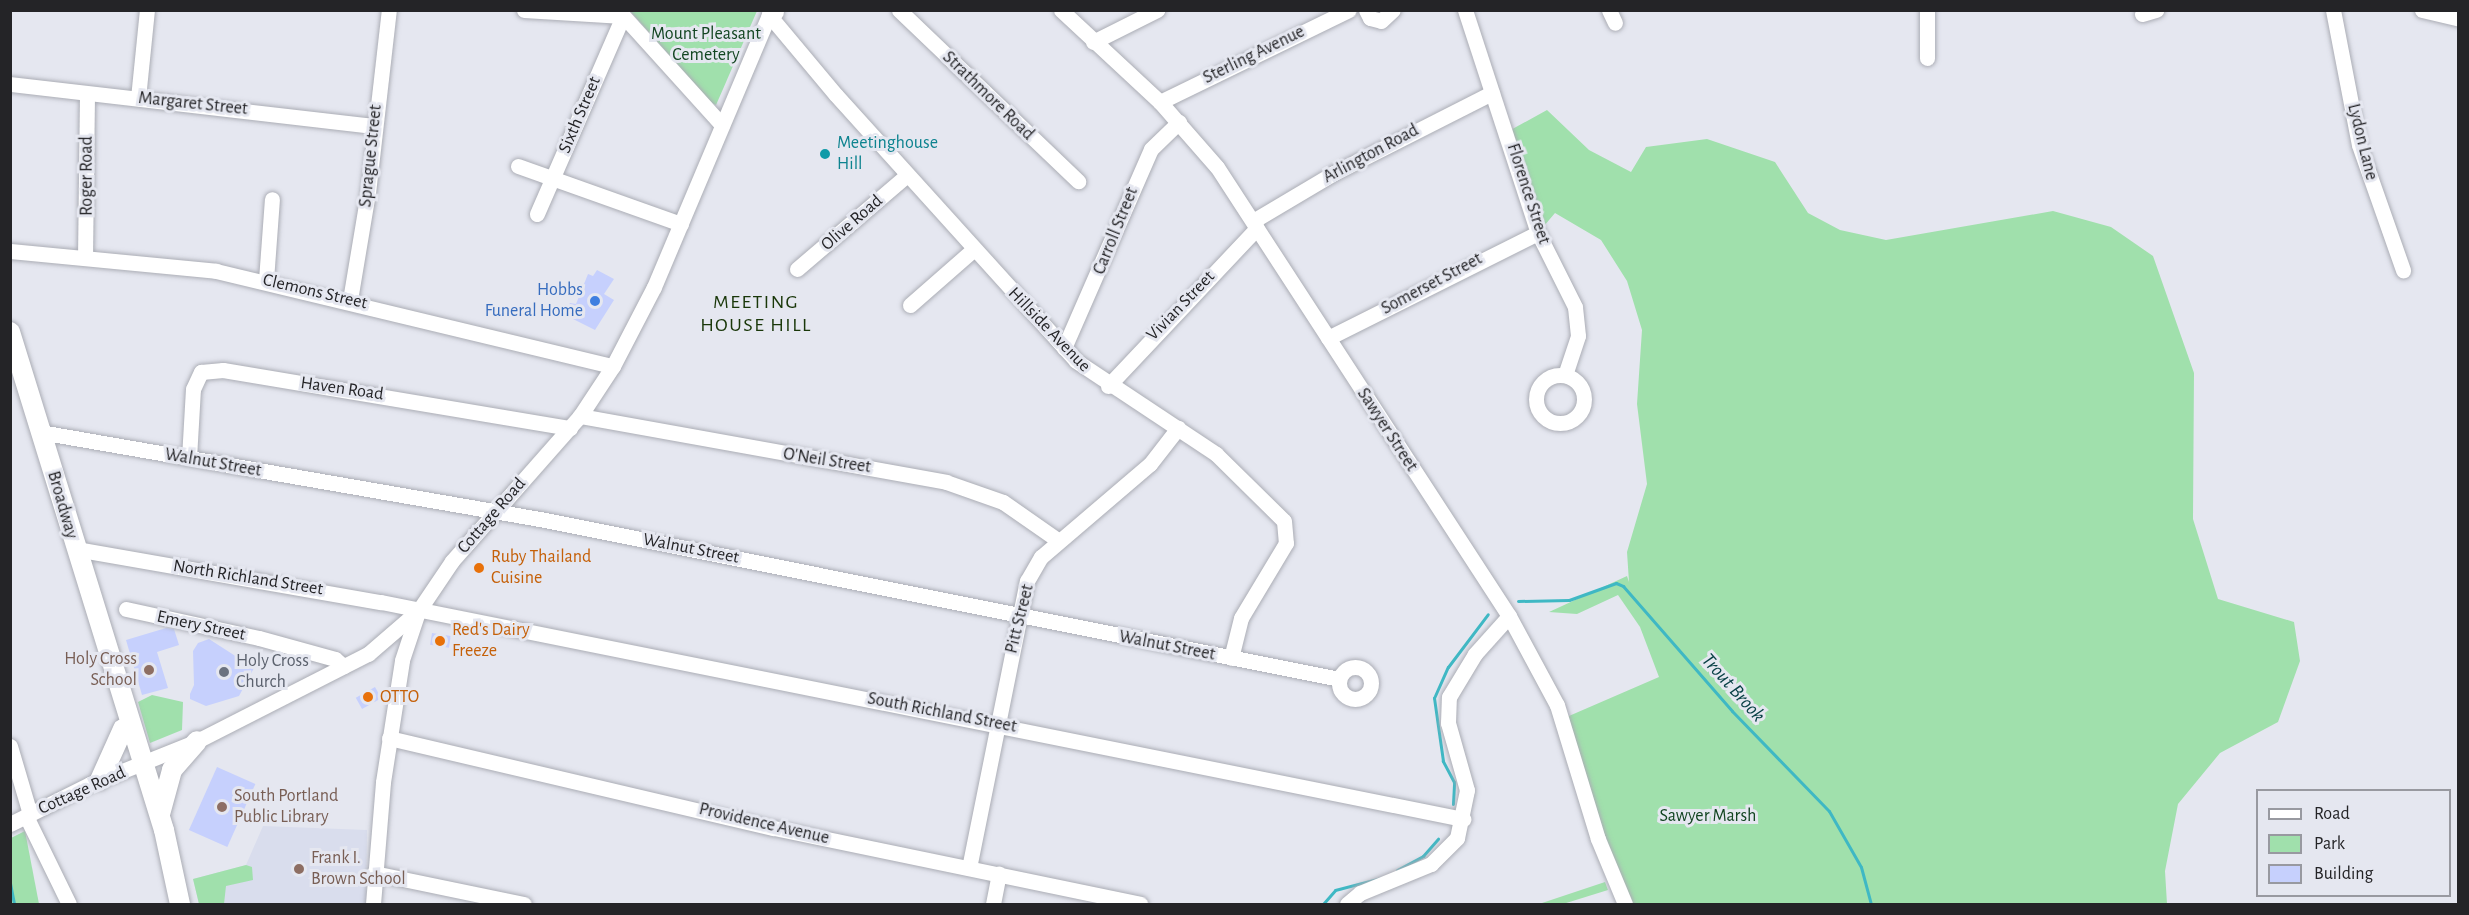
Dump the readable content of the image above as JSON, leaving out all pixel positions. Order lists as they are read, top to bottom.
{
  "streets": {
    "main road": ["Broadway"],
    "street": [
      "Sterling Avenue",
      "Strathmore Road",
      "Margaret Street",
      "Sixth Street",
      "Lydon Lane",
      "Arlington Road",
      "Sprague Street",
      "Roger Road",
      "Florence Street",
      "Olive Road",
      "Carroll Street",
      "Somerset Street",
      "Clemons Street",
      "Vivian Street",
      "Hillside Avenue",
      "Haven Road",
      "Sawyer Street",
      "O'Neil Street",
      "Walnut Street",
      "Cottage Road",
      "North Richland Street",
      "Pitt Street",
      "Emery Street",
      "South Richland Street",
      "Providence Avenue"
    ]
  },
  "crossings": [
    ["Sterling Avenue", "Sawyer Street"],
    ["Margaret Street", "Sprague Street"],
    ["Margaret Street", "Roger Road"],
    ["Arlington Road", "Florence Street"],
    ["Arlington Road", "Vivian Street"],
    ["Arlington Road", "Sawyer Street"],
    ["Sprague Street", "Clemons Street"],
    ["Roger Road", "Clemons Street"],
    ["Florence Street", "Somerset Street"],
    ["Olive Road", "Hillside Avenue"],
    ["Carroll Street", "Hillside Avenue"],
    ["Carroll Street", "Sawyer Street"],
    ["Somerset Street", "Sawyer Street"],
    ["Clemons Street", "Cottage Road"],
    ["Vivian Street", "Hillside Avenue"],
    ["Vivian Street", "Sawyer Street"],
    ["Hillside Avenue", "Walnut Street"],
    ["Hillside Avenue", "Cottage Road"],
    ["Hillside Avenue", "Pitt Street"],
    ["Haven Road", "O'Neil Street"],
    ["Haven Road", "Walnut Street"],
    ["Haven Road", "Cottage Road"],
    ["O'Neil Street", "Cottage Road"],
    ["O'Neil Street", "Pitt Street"],
    ["Walnut Street", "Broadway"],
    ["Walnut Street", "Cottage Road"],
    ["Walnut Street", "Pitt Street"],
    ["Broadway", "Cottage Road"],
    ["Broadway", "North Richland Street"],
    ["Cottage Road", "North Richland Street"],
    ["Cottage Road", "Emery Street"],
    ["Cottage Road", "South Richland Street"],
    ["North Richland Street", "South Richland Street"],
    ["Pitt Street", "South Richland Street"],
    ["Pitt Street", "Providence Avenue"]
  ],
  "districts": ["MEETING HOUSE HILL"],
  "water": ["Trout Brook"],
  "parks": ["Mount Pleasant Cemetery", "Sawyer Marsh"],
  "places": [
    "Meetinghouse Hill",
    "Hobbs Funeral Home",
    "Ruby Thailand Cuisine",
    "Red's Dairy Freeze",
    "Holy Cross School",
    "Holy Cross Church",
    "OTTO",
    "South Portland Public Library",
    "Frank I. Brown School"
  ],
  "legend": ["Road", "Park", "Building"]
}
